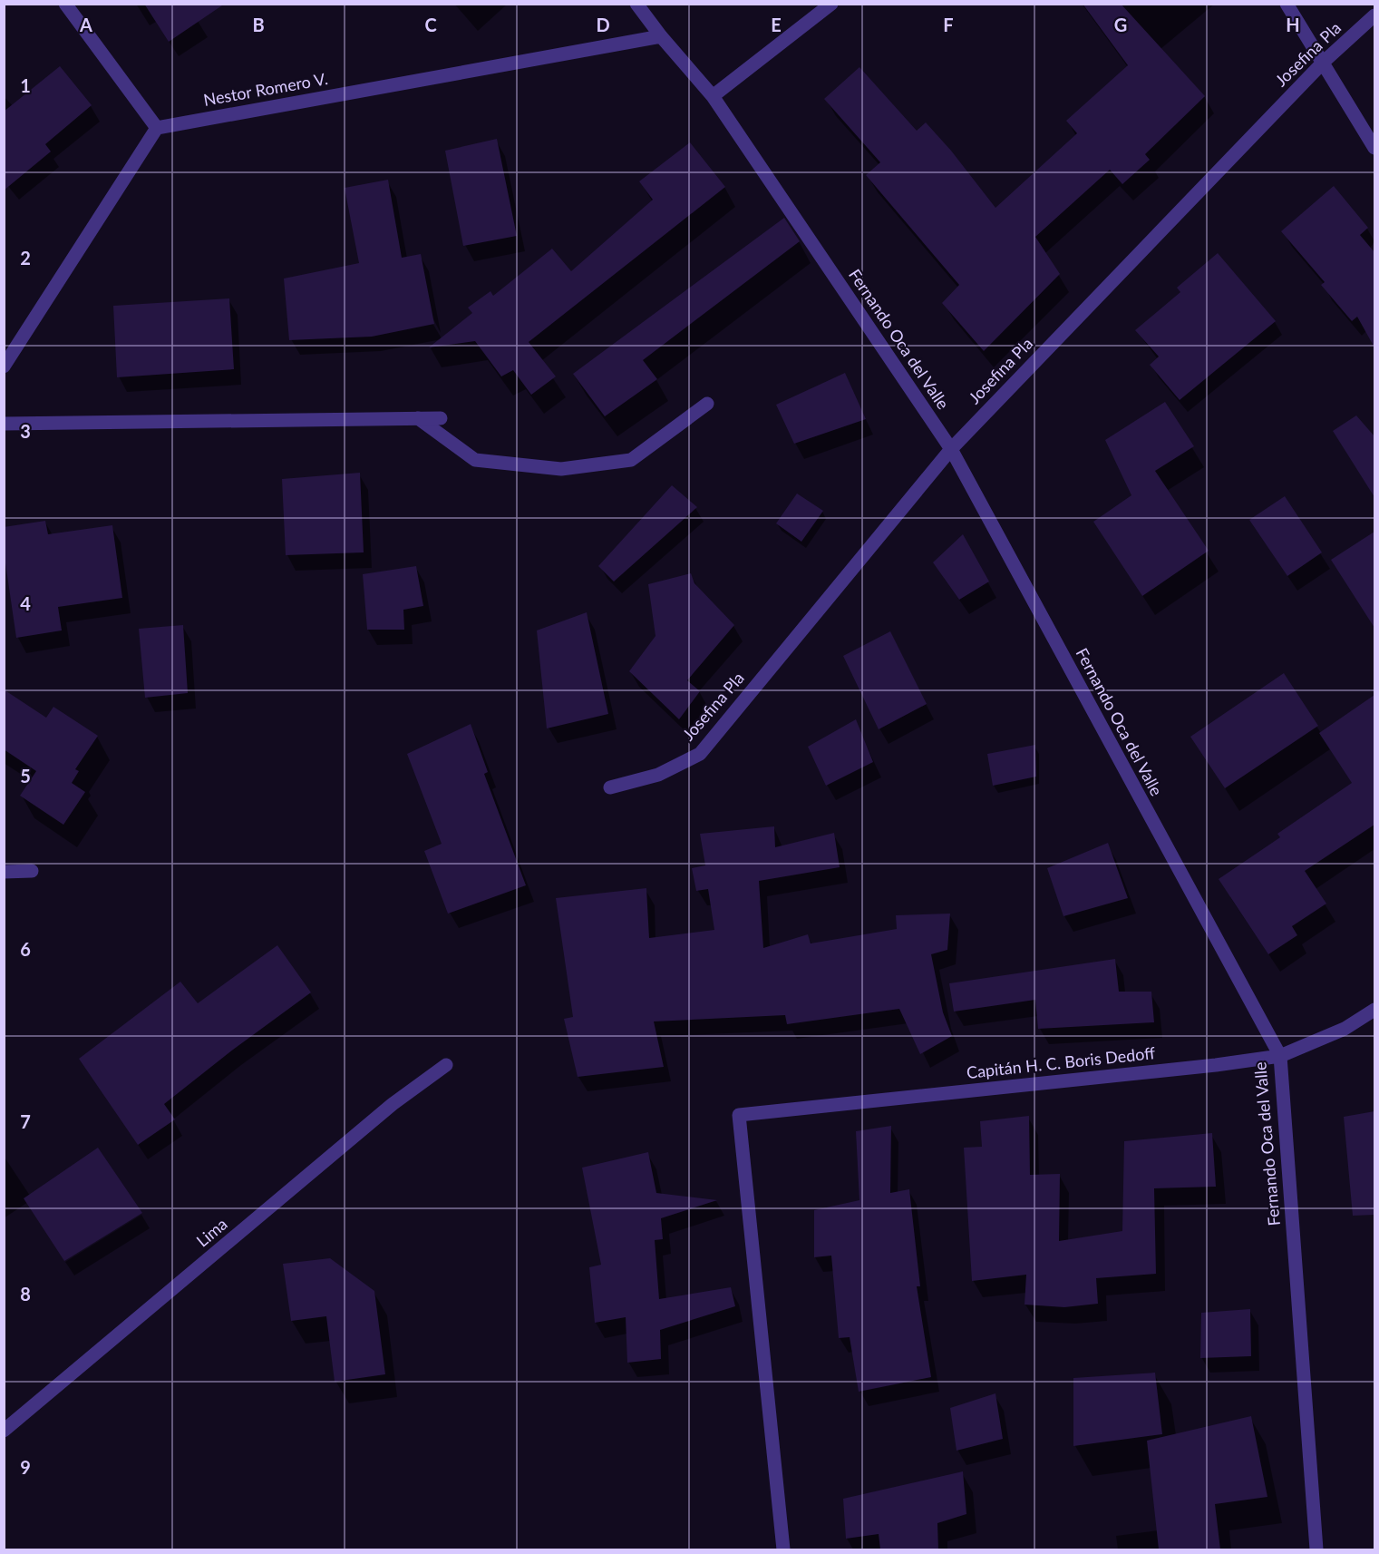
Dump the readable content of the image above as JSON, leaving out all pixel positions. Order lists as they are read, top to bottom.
{
  "streets": {
    "street": [
      "Josefina Pla",
      "Nestor Romero V.",
      "Fernando Oca del Valle",
      "Capitán H. C. Boris Dedoff",
      "Lima"
    ]
  },
  "crossings": [
    ["Josefina Pla", "Fernando Oca del Valle"],
    ["Nestor Romero V.", "Fernando Oca del Valle"],
    ["Fernando Oca del Valle", "Capitán H. C. Boris Dedoff"]
  ],
  "grid": {
    "columns": [
      "A",
      "B",
      "C",
      "D",
      "E",
      "F",
      "G",
      "H"
    ],
    "rows": [
      "1",
      "2",
      "3",
      "4",
      "5",
      "6",
      "7",
      "8",
      "9"
    ]
  }
}
